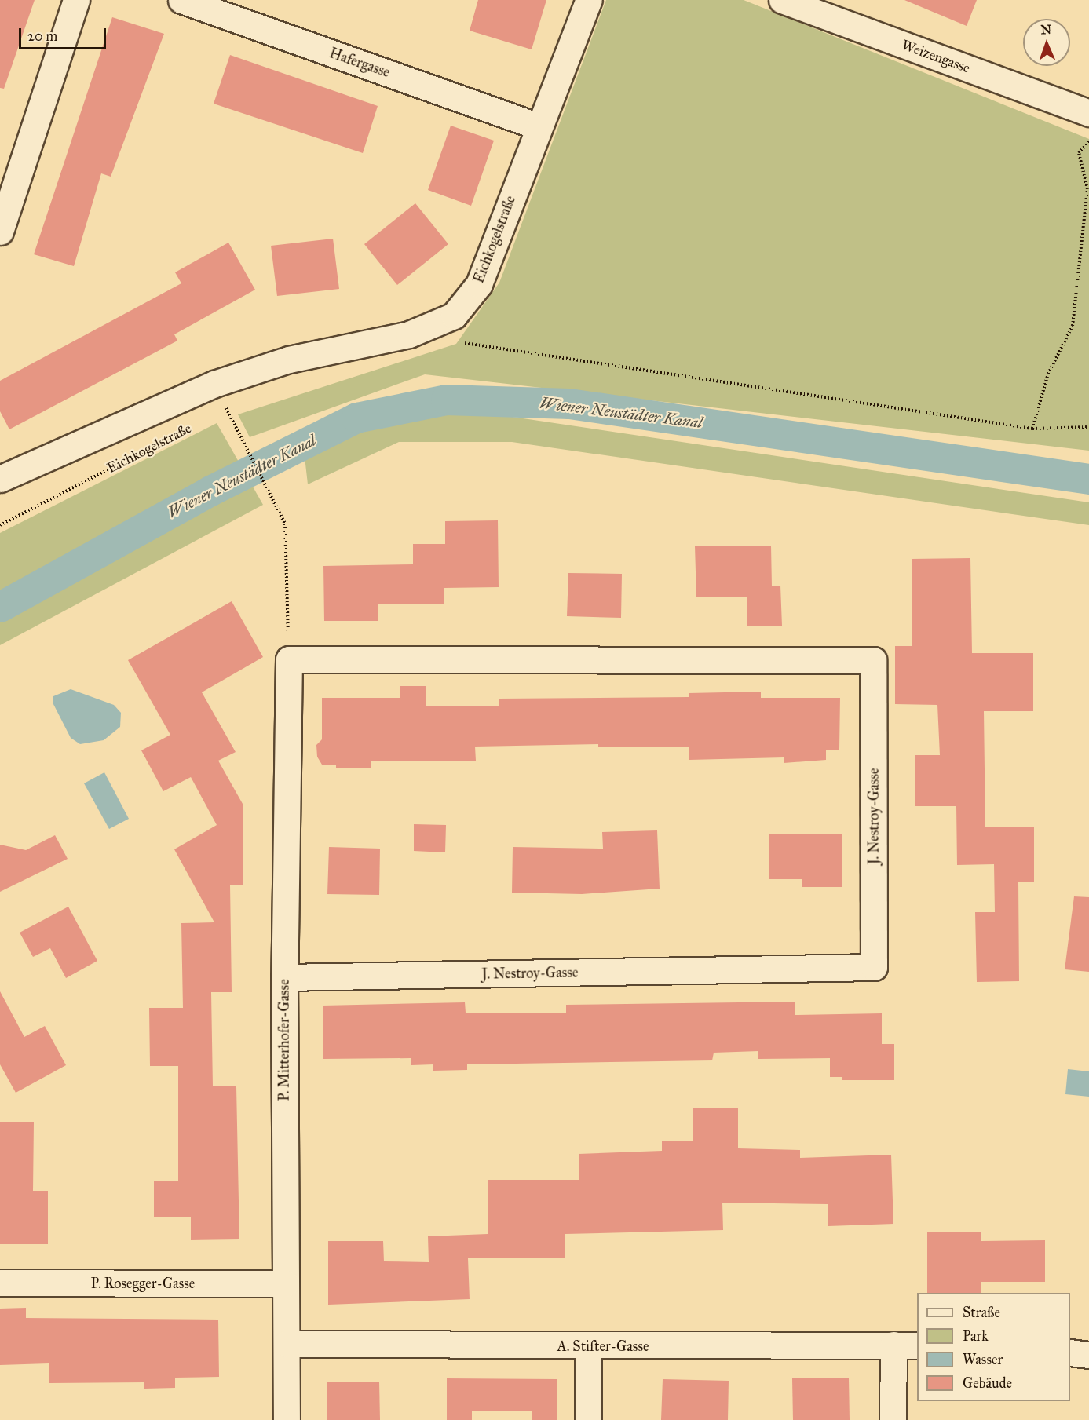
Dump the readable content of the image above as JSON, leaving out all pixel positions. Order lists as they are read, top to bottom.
{
  "streets": {
    "street": [
      "Weizengasse",
      "Hafergasse",
      "Eichkogelstraße",
      "J. Nestroy-Gasse",
      "P. Mitterhofer-Gasse",
      "P. Rosegger-Gasse",
      "A. Stifter-Gasse"
    ]
  },
  "crossings": [
    ["Hafergasse", "Eichkogelstraße"],
    ["J. Nestroy-Gasse", "P. Mitterhofer-Gasse"],
    ["P. Mitterhofer-Gasse", "P. Rosegger-Gasse"],
    ["P. Mitterhofer-Gasse", "A. Stifter-Gasse"]
  ],
  "water": ["Wiener Neustädter Kanal"],
  "legend": [
    "Straße",
    "Park",
    "Wasser",
    "Gebäude"
  ],
  "scale_bar": "20 m",
  "north": "top"
}
